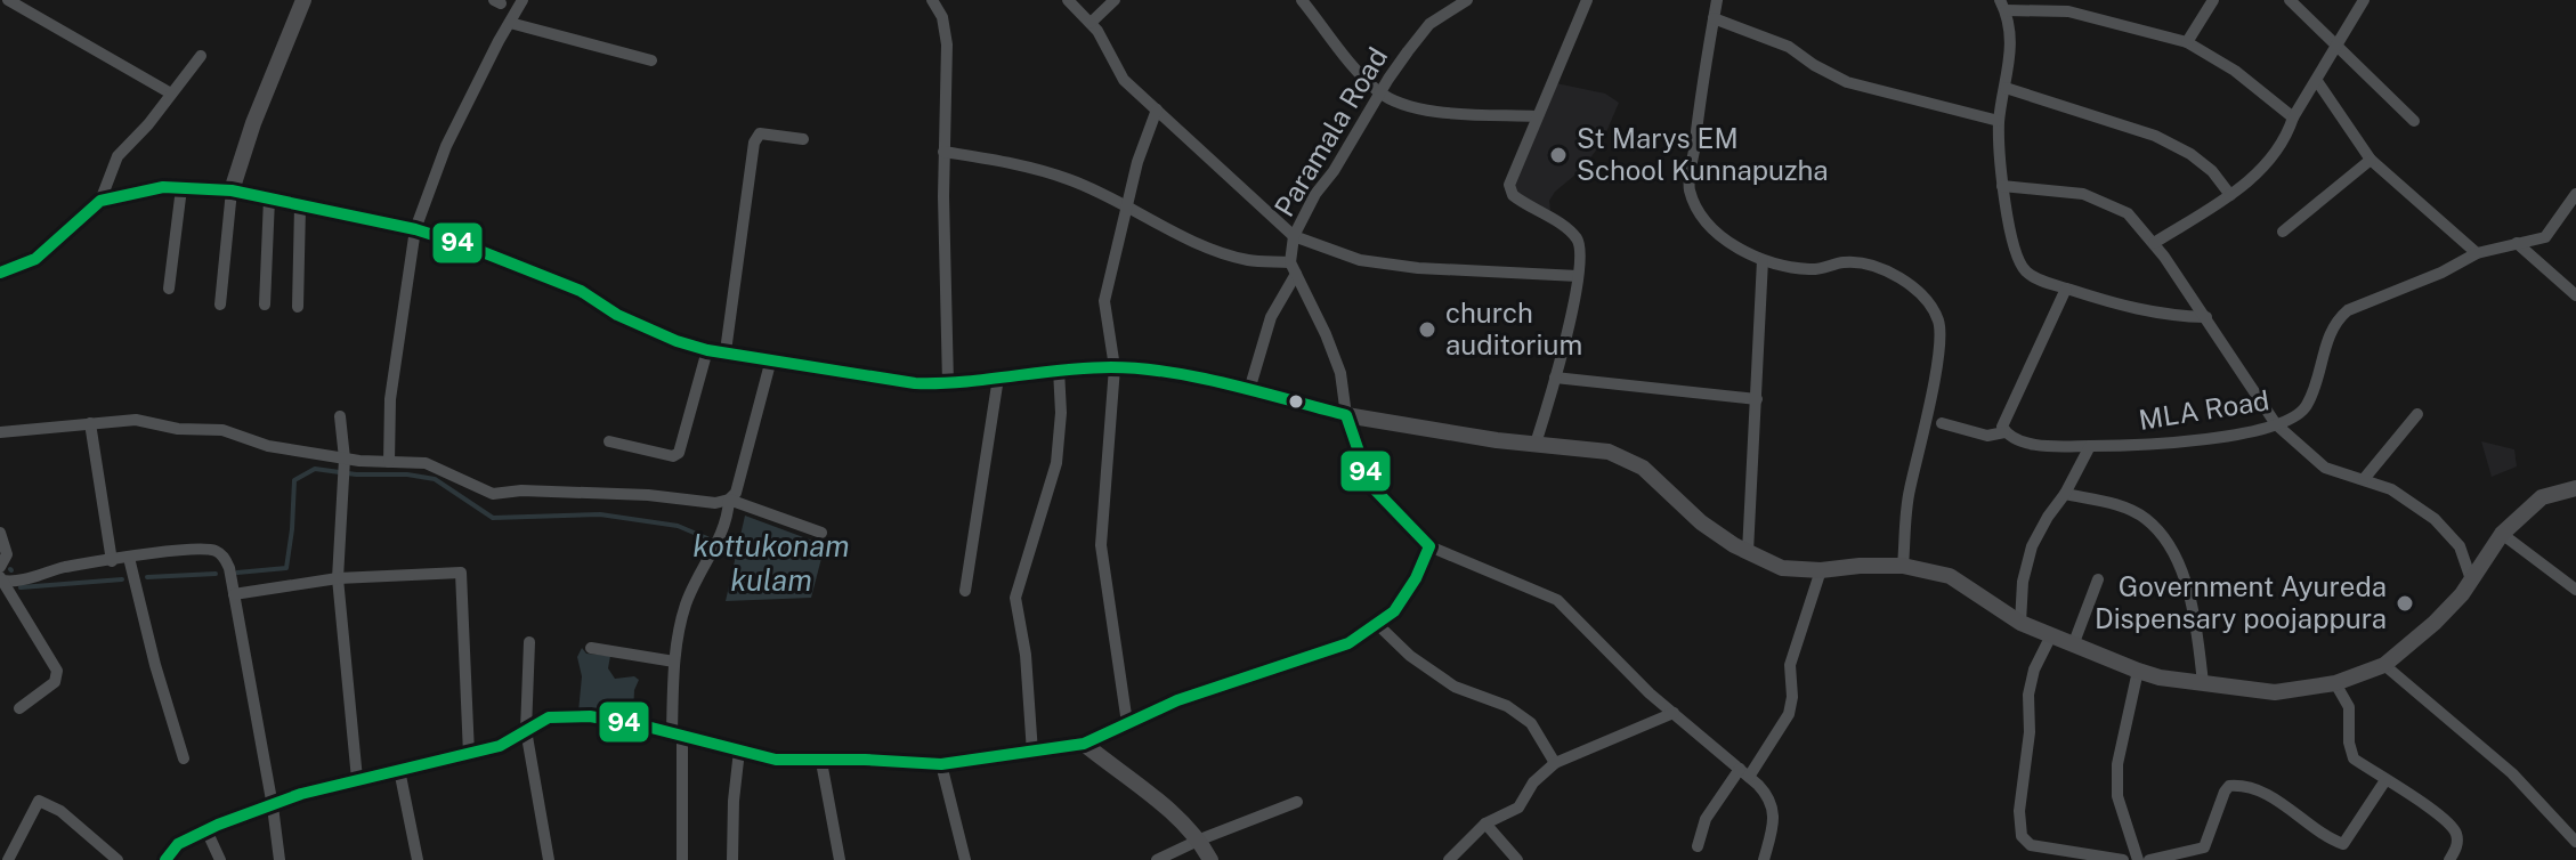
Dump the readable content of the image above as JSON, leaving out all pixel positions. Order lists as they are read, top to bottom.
{
  "streets": {
    "street": ["Paramala Road", "MLA Road"]
  },
  "water": ["kottukonam kulam"],
  "places": ["St Marys EM School Kunnapuzha", "church auditorium", "Government Ayureda Dispensary poojappura"],
  "lines": ["transit line 94"]
}
